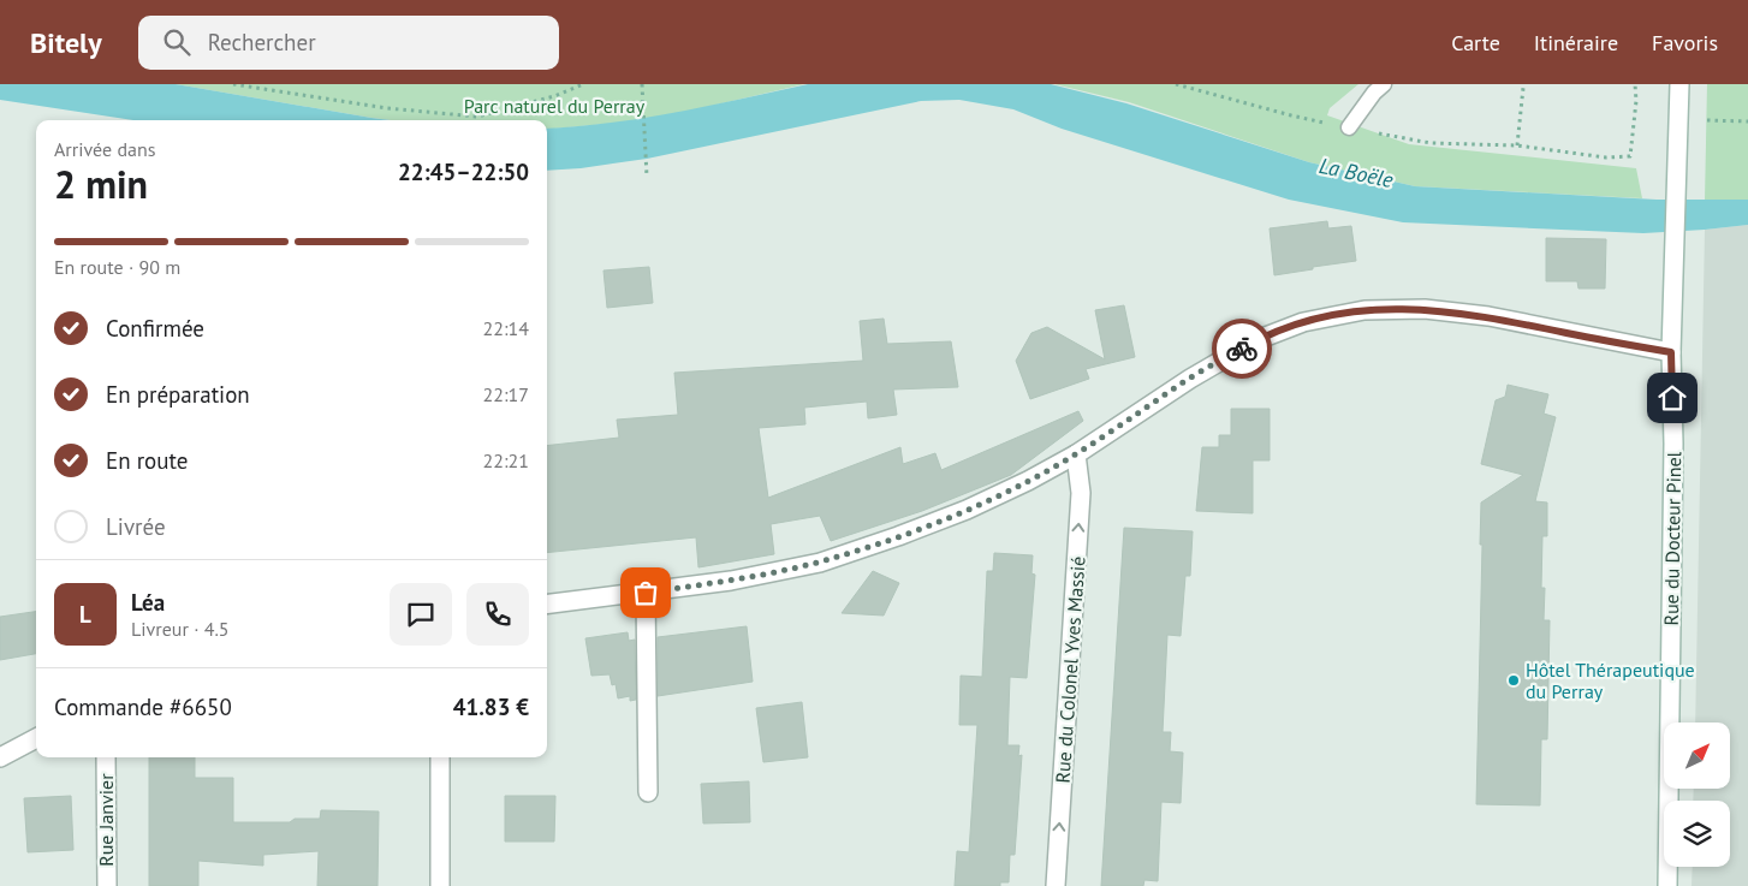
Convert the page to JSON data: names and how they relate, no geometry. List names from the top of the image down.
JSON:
{
  "streets": {
    "street": ["Rue du Docteur Pinel", "Rue du Colonel Yves Massié", "Rue Janvier"]
  },
  "one_way": ["Rue du Colonel Yves Massié"],
  "water": ["La Boële"],
  "parks": ["Parc naturel du Perray"],
  "places": ["Hôtel Thérapeutique du Perray"],
  "north": "top right",
  "page": {
    "header": "Bitely",
    "search": "Rechercher",
    "nav": ["Carte", "Itinéraire", "Favoris"],
    "heading": ["2 min", "Arrivée dans", "22:45–22:50"],
    "panel": [
      "Léa",
      "Livreur · 4.5",
      "Commande #6650",
      "41.83 €"
    ],
    "bar": "En route · 90 m",
    "list": [
      ["Confirmée", "22:14"],
      ["En préparation", "22:17"],
      ["En route", "22:21"],
      "Livrée"
    ],
    "round": "L"
  }
}
